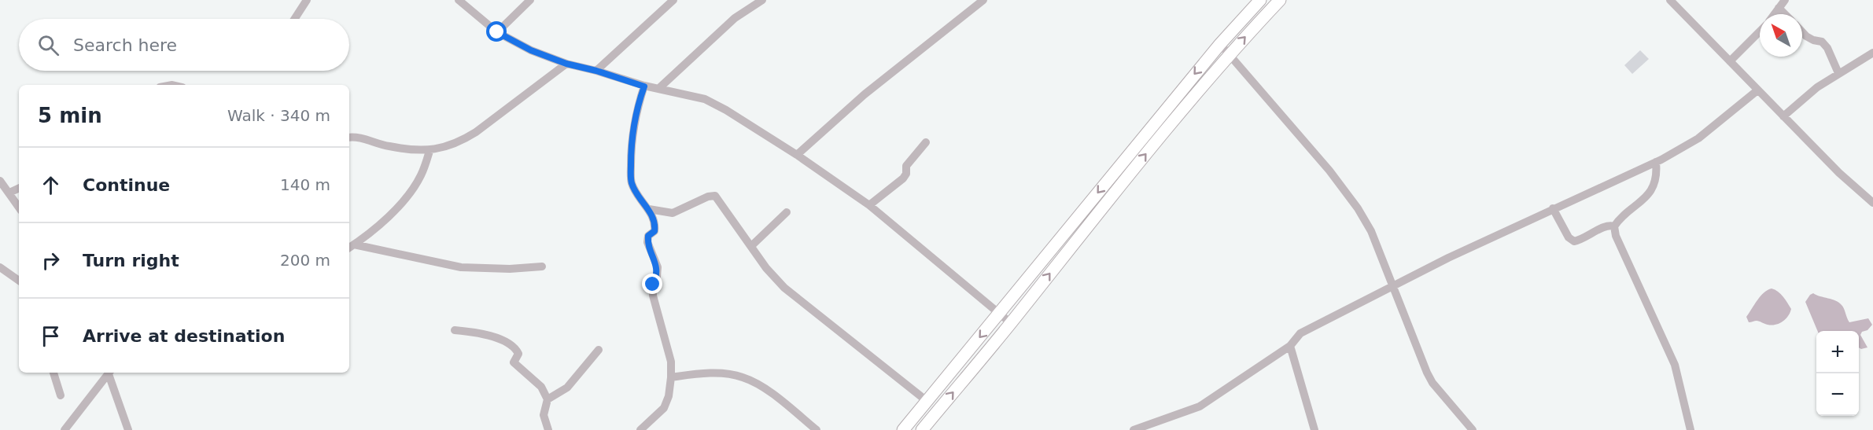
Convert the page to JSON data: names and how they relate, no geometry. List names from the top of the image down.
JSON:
{
  "north": "top left",
  "page": {
    "search": "Search here",
    "heading": ["5 min", "Walk · 340 m"],
    "list": [
      ["Continue", "140 m"],
      ["Turn right", "200 m"],
      "Arrive at destination"
    ],
    "map_buttons": ["+", "−"]
  }
}
